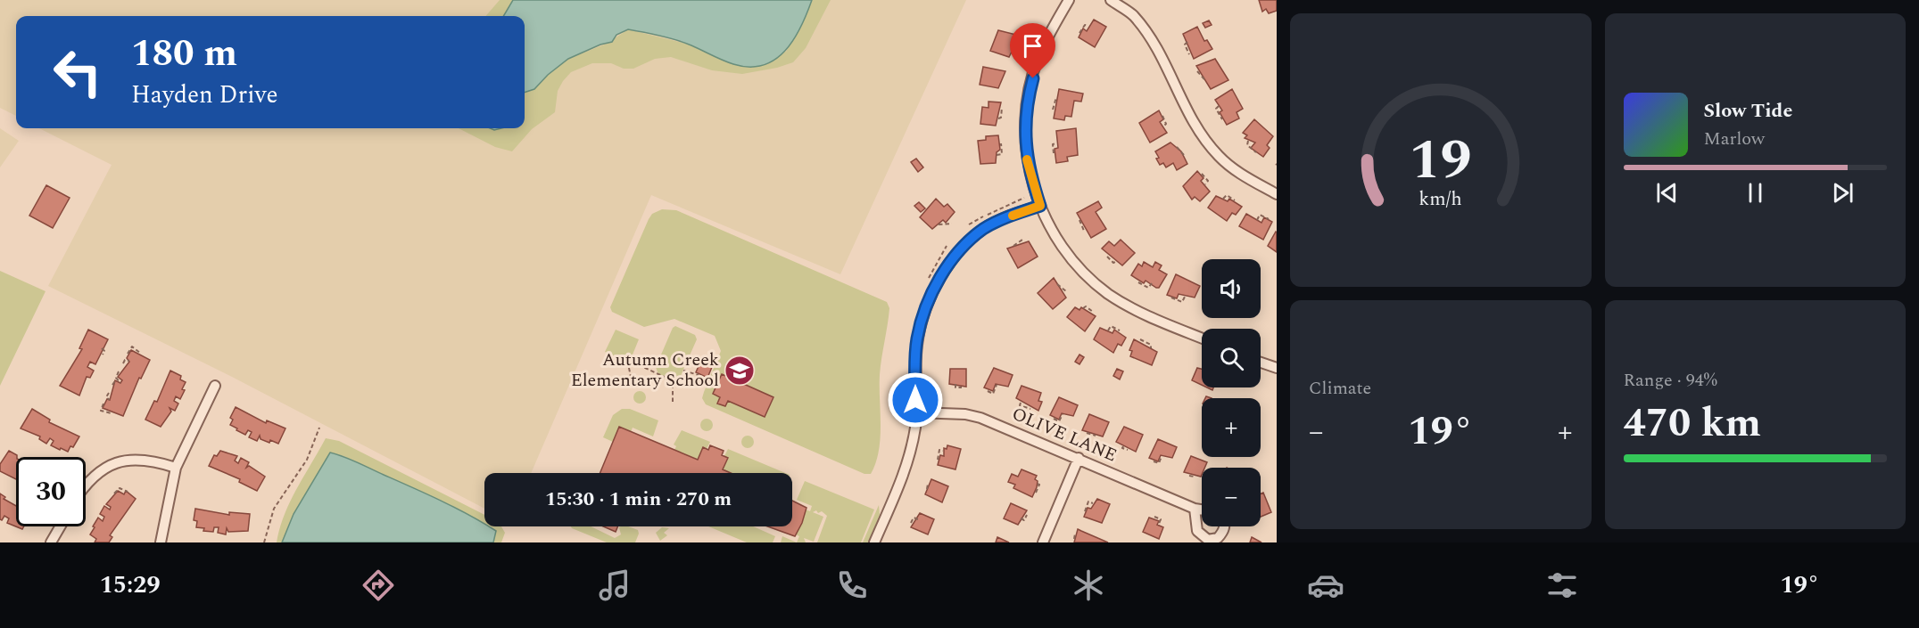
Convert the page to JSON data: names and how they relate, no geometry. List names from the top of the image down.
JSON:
{
  "streets": {
    "street": ["OLIVE LANE"]
  },
  "places": {
    "school or university": ["Autumn Creek Elementary School"]
  },
  "page": {
    "turn": ["180 m", "Hayden Drive"],
    "song": ["Slow Tide", "Marlow"],
    "map_buttons": ["+", "−"],
    "tile": [
      "Climate",
      ["Range · 94%", "470 km"]
    ],
    "heat": ["−", "19°", "+"],
    "limit": "30",
    "trip": "15:30 · 1 min · 270 m",
    "tabs": ["15:29", "19°"],
    "gauge": ["19", "km/h"]
  }
}
